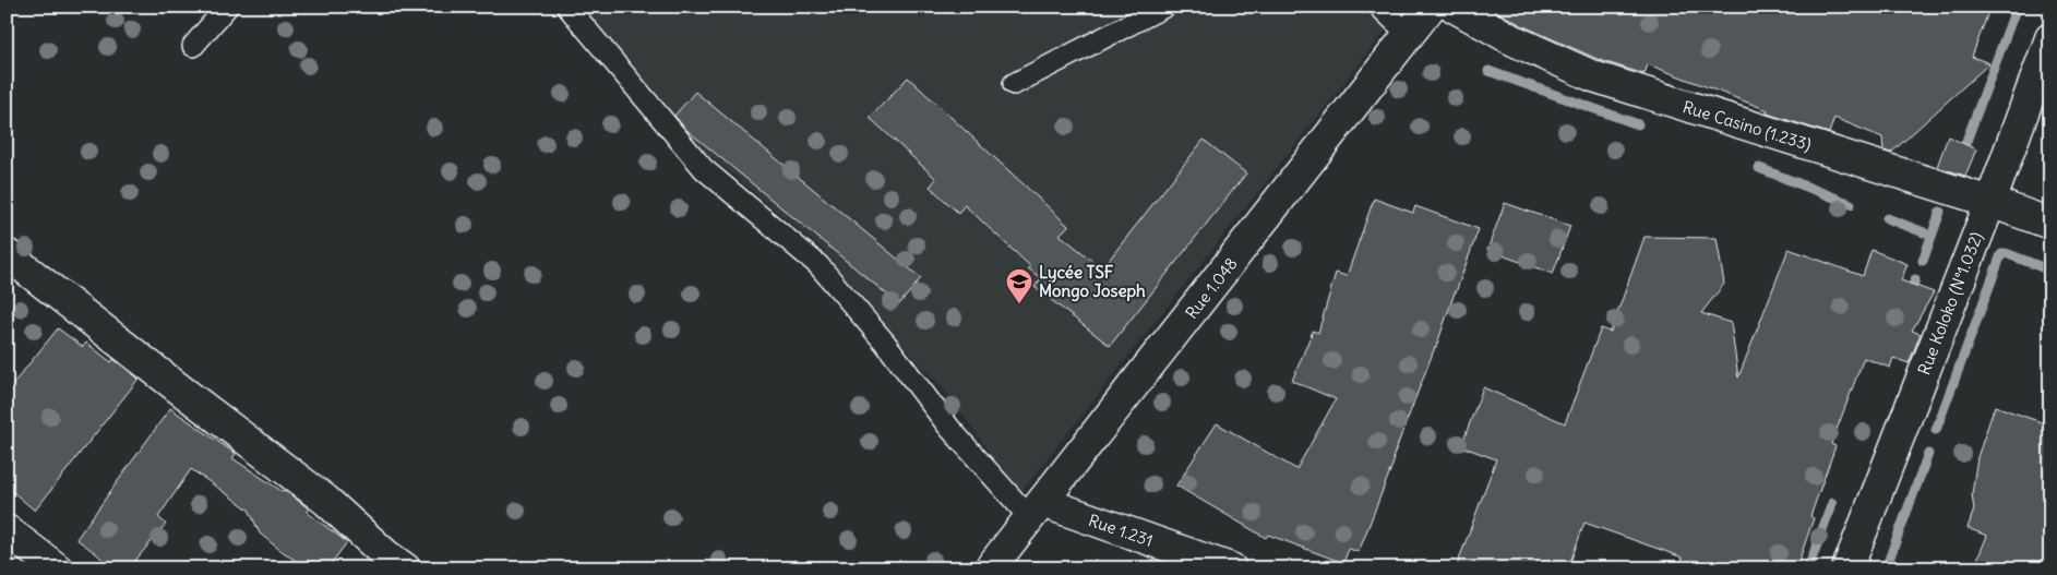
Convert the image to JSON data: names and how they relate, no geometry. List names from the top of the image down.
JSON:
{
  "streets": {
    "street": [
      "Rue Casino (1.233)",
      "Rue 1.048",
      "Rue Koloko (N°1.032)",
      "Rue 1.231"
    ]
  },
  "crossings": [
    ["Rue Casino (1.233)", "Rue Koloko (N°1.032)"],
    ["Rue 1.048", "Rue 1.231"]
  ],
  "places": {
    "school or university": ["Lycée TSF Mongo Joseph"]
  }
}
